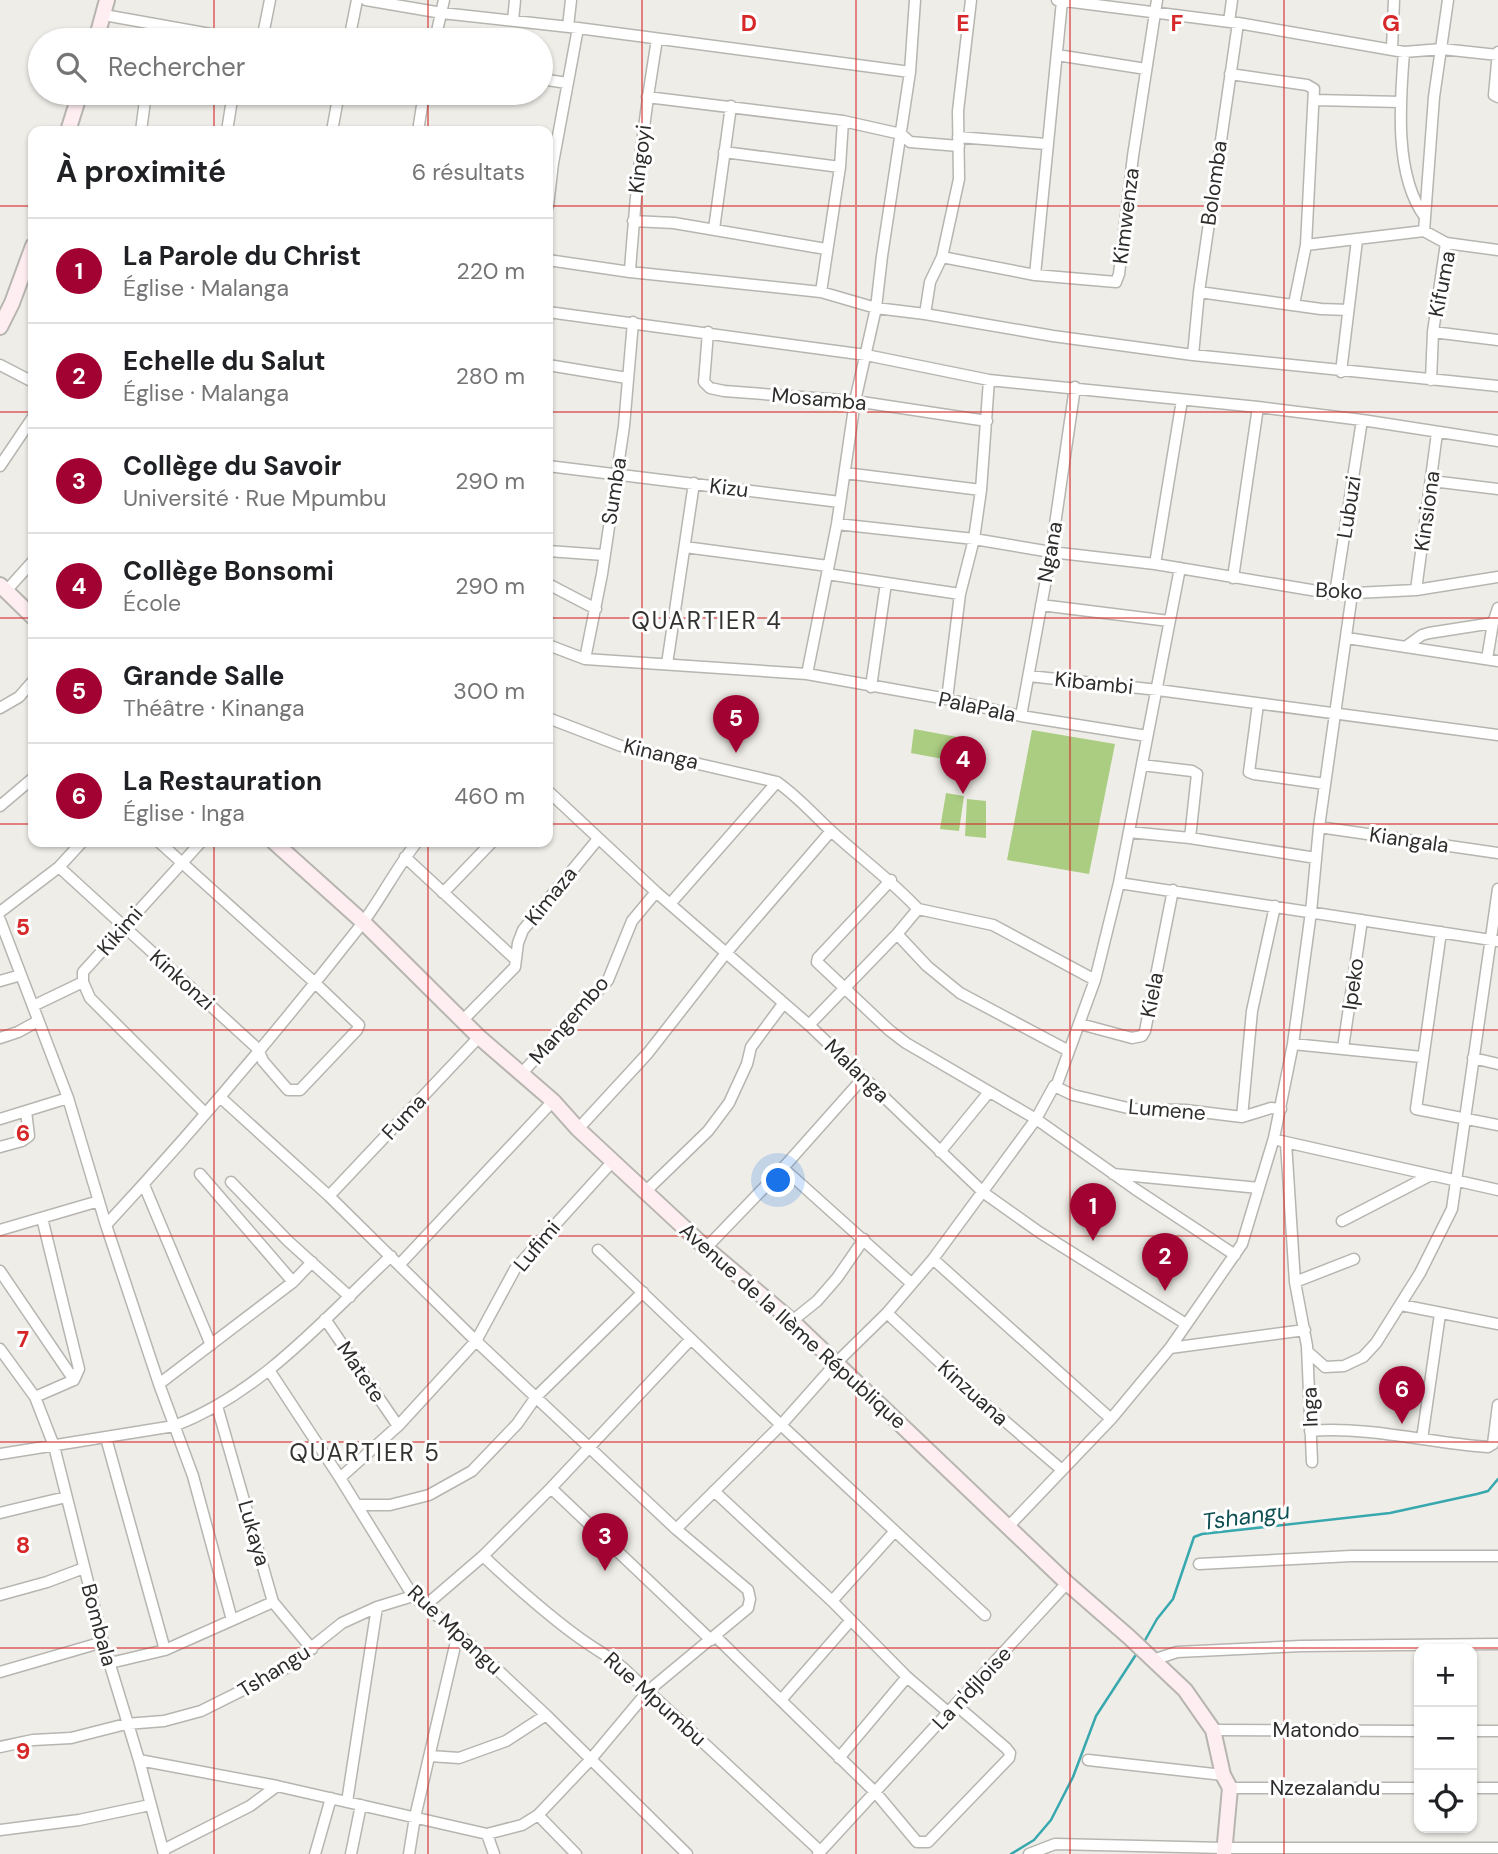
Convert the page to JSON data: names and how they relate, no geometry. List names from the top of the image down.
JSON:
{
  "streets": {
    "street": [
      "Kingoyi",
      "Bolomba",
      "Kimwenza",
      "Kifuma",
      "Mosamba",
      "Kizu",
      "Sumba",
      "Lubuzi",
      "Kinsiona",
      "Ngana",
      "Boko",
      "Kibambi",
      "PalaPala",
      "Kinanga",
      "Kiangala",
      "Kimaza",
      "Kikimi",
      "Kinkonzi",
      "Ipeko",
      "Kiela",
      "Mangembo",
      "Malanga",
      "Lumene",
      "Fuma",
      "Lufimi",
      "Avenue de la IIème République",
      "Matete",
      "Kinzuana",
      "Inga",
      "Lukaya",
      "Bombala",
      "Rue Mpangu",
      "Tshangu",
      "La n'djloise",
      "Rue Mpumbu",
      "Matondo",
      "Nzezalandu"
    ]
  },
  "crossings": [
    ["Kizu", "Sumba"],
    ["Lubuzi", "Boko"],
    ["Kinsiona", "Boko"],
    ["Ngana", "Kibambi"],
    ["Ngana", "PalaPala"],
    ["Kimaza", "Malanga"],
    ["Kimaza", "Avenue de la IIème République"],
    ["Kikimi", "Kinkonzi"],
    ["Mangembo", "Malanga"],
    ["Mangembo", "Avenue de la IIème République"],
    ["Fuma", "Avenue de la IIème République"],
    ["Lufimi", "Avenue de la IIème République"],
    ["Lufimi", "Matete"],
    ["Lufimi", "Rue Mpangu"],
    ["Avenue de la IIème République", "La n'djloise"],
    ["Avenue de la IIème République", "Matondo"],
    ["Avenue de la IIème République", "Nzezalandu"],
    ["Lukaya", "Tshangu"],
    ["Bombala", "Tshangu"],
    ["Rue Mpangu", "Tshangu"],
    ["La n'djloise", "Rue Mpumbu"]
  ],
  "districts": ["QUARTIER 4", "QUARTIER 5"],
  "water": ["Tshangu"],
  "page": {
    "search": "Rechercher",
    "heading": ["À proximité", "6 résultats"],
    "list": [
      {
        "mark": "1",
        "name": "La Parole du Christ",
        "note": "Église · Malanga",
        "value": "220 m"
      },
      {
        "mark": "2",
        "name": "Echelle du Salut",
        "note": "Église · Malanga",
        "value": "280 m"
      },
      {
        "mark": "3",
        "name": "Collège du Savoir",
        "note": "Université · Rue Mpumbu",
        "value": "290 m"
      },
      {
        "mark": "4",
        "name": "Collège Bonsomi",
        "note": "École",
        "value": "290 m"
      },
      {
        "mark": "5",
        "name": "Grande Salle",
        "note": "Théâtre · Kinanga",
        "value": "300 m"
      },
      {
        "mark": "6",
        "name": "La Restauration",
        "note": "Église · Inga",
        "value": "460 m"
      }
    ],
    "pins": [
      "5",
      "4",
      "1",
      "2",
      "6",
      "3"
    ],
    "map_buttons": ["+", "−"]
  },
  "grid": {
    "columns": [
      "D",
      "E",
      "F",
      "G"
    ],
    "rows": [
      "5",
      "6",
      "7",
      "8",
      "9"
    ]
  }
}
